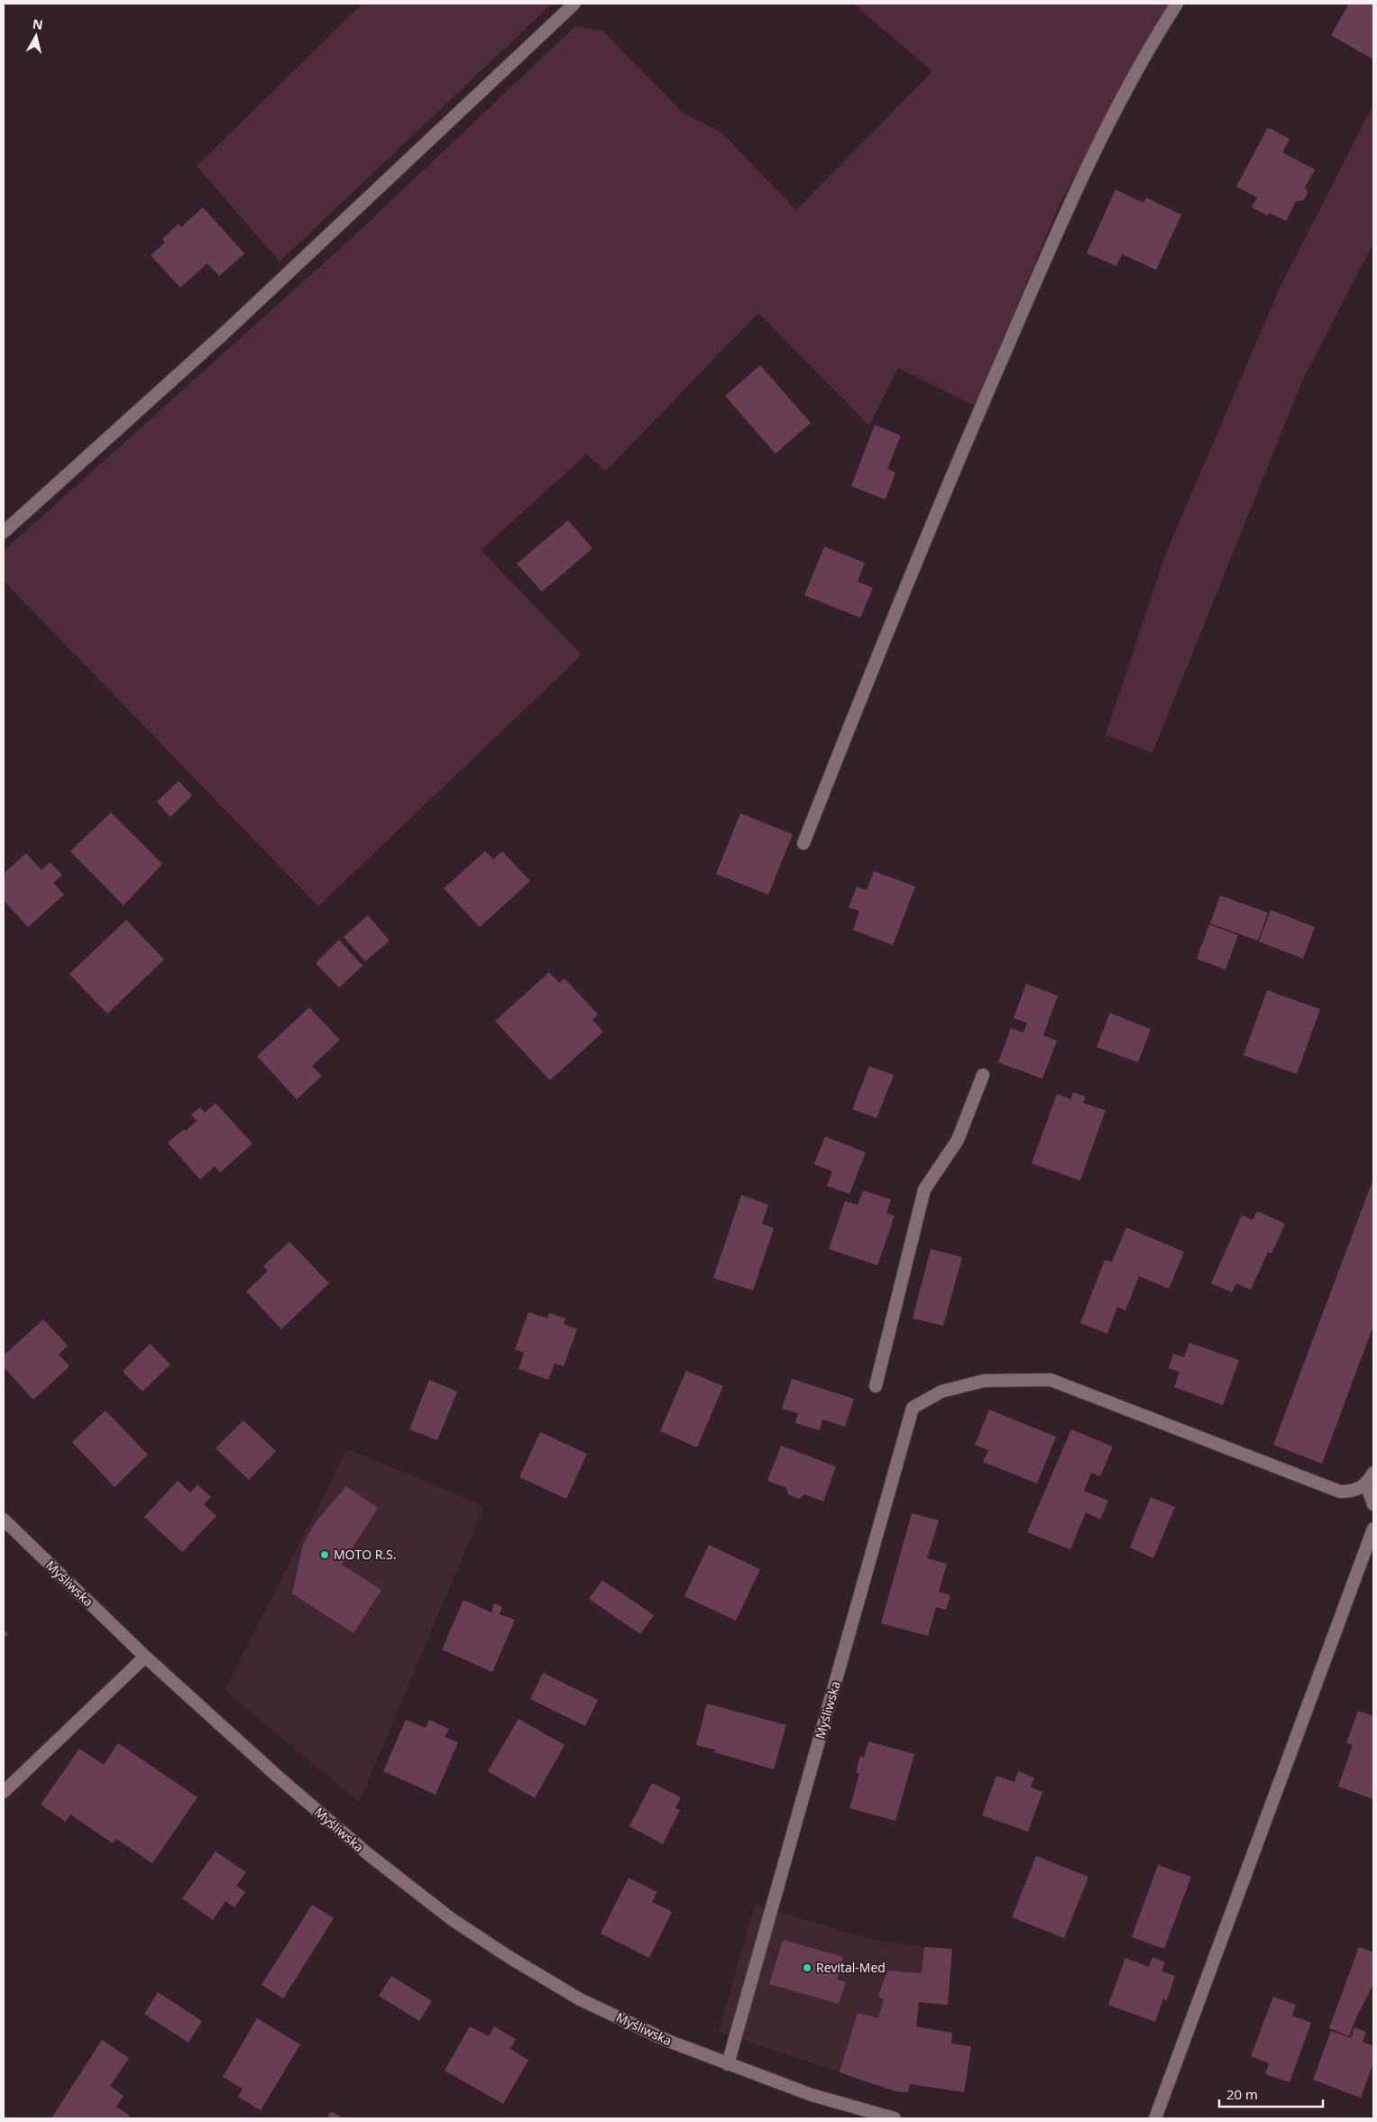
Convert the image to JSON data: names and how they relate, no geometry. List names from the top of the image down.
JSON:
{
  "streets": {
    "street": ["Myśliwska"]
  },
  "places": ["MOTO R.S.", "Revital-Med"],
  "scale_bar": "20 m",
  "north": "top"
}
